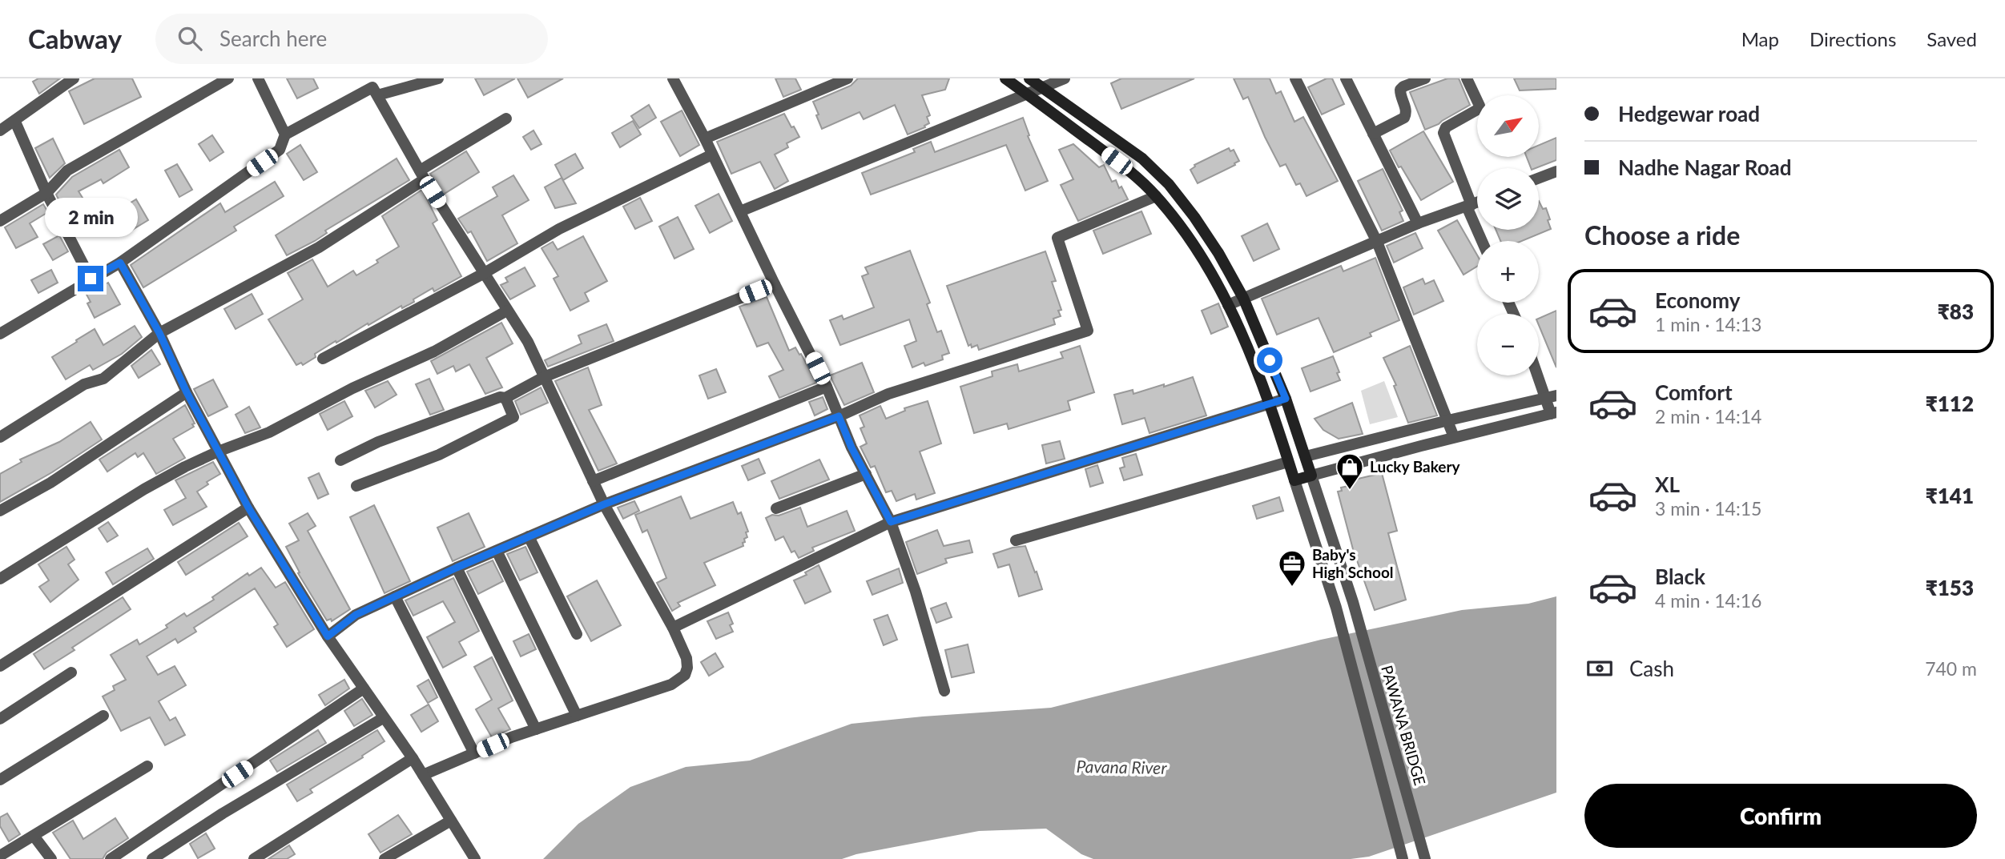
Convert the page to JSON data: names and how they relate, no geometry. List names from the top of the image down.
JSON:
{
  "streets": {
    "street": ["PAWANA BRIDGE"]
  },
  "water": ["Pavana River"],
  "places": {
    "shop": ["Lucky Bakery"],
    "office": ["Baby's High School"]
  },
  "north": "top right",
  "page": {
    "header": "Cabway",
    "search": "Search here",
    "nav": ["Map", "Directions", "Saved"],
    "banner": ["Hedgewar road", "Nadhe Nagar Road"],
    "map_buttons": ["+", "−"],
    "bubble": "2 min",
    "heading": "Choose a ride",
    "list": [
      {
        "name": "Economy",
        "note": "1 min · 14:13",
        "value": "₹83"
      },
      {
        "name": "Comfort",
        "note": "2 min · 14:14",
        "value": "₹112"
      },
      {
        "name": "XL",
        "note": "3 min · 14:15",
        "value": "₹141"
      },
      {
        "name": "Black",
        "note": "4 min · 14:16",
        "value": "₹153"
      }
    ],
    "pay": ["Cash", "740 m"],
    "buttons": "Confirm"
  }
}
